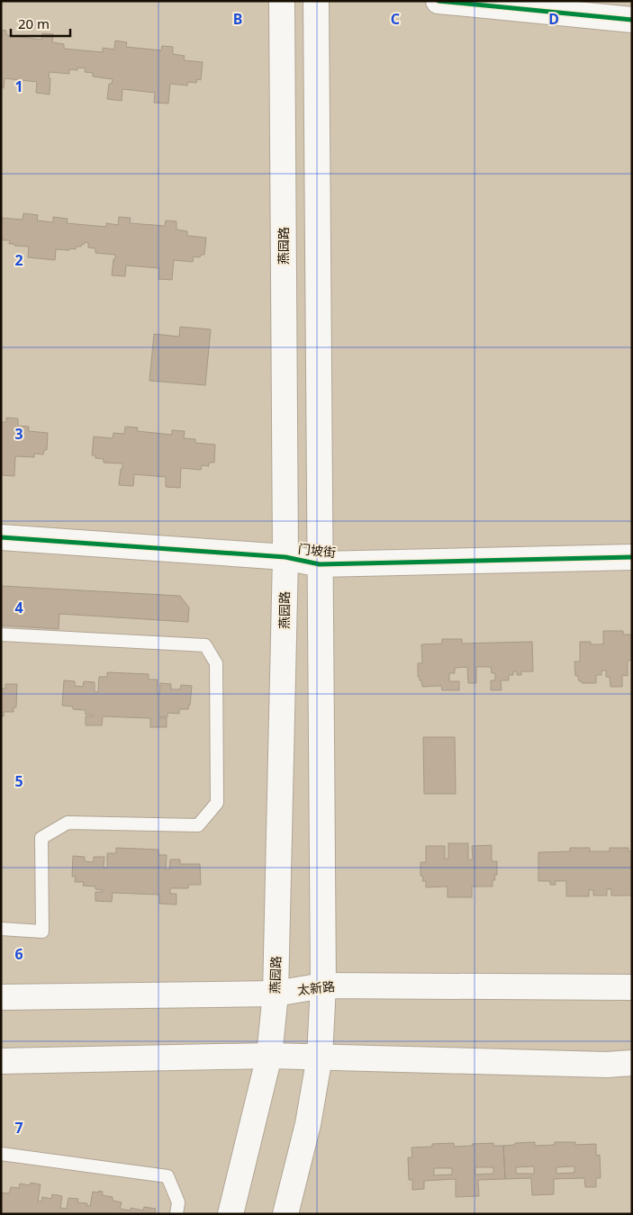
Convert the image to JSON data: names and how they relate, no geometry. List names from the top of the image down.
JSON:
{
  "streets": {
    "main road": ["燕园路", "门坡街", "太新路"]
  },
  "crossings": [
    ["燕园路", "门坡街"],
    ["燕园路", "太新路"]
  ],
  "scale_bar": "20 m",
  "grid": {
    "columns": ["B", "C", "D"],
    "rows": [
      "1",
      "2",
      "3",
      "4",
      "5",
      "6",
      "7"
    ]
  }
}
